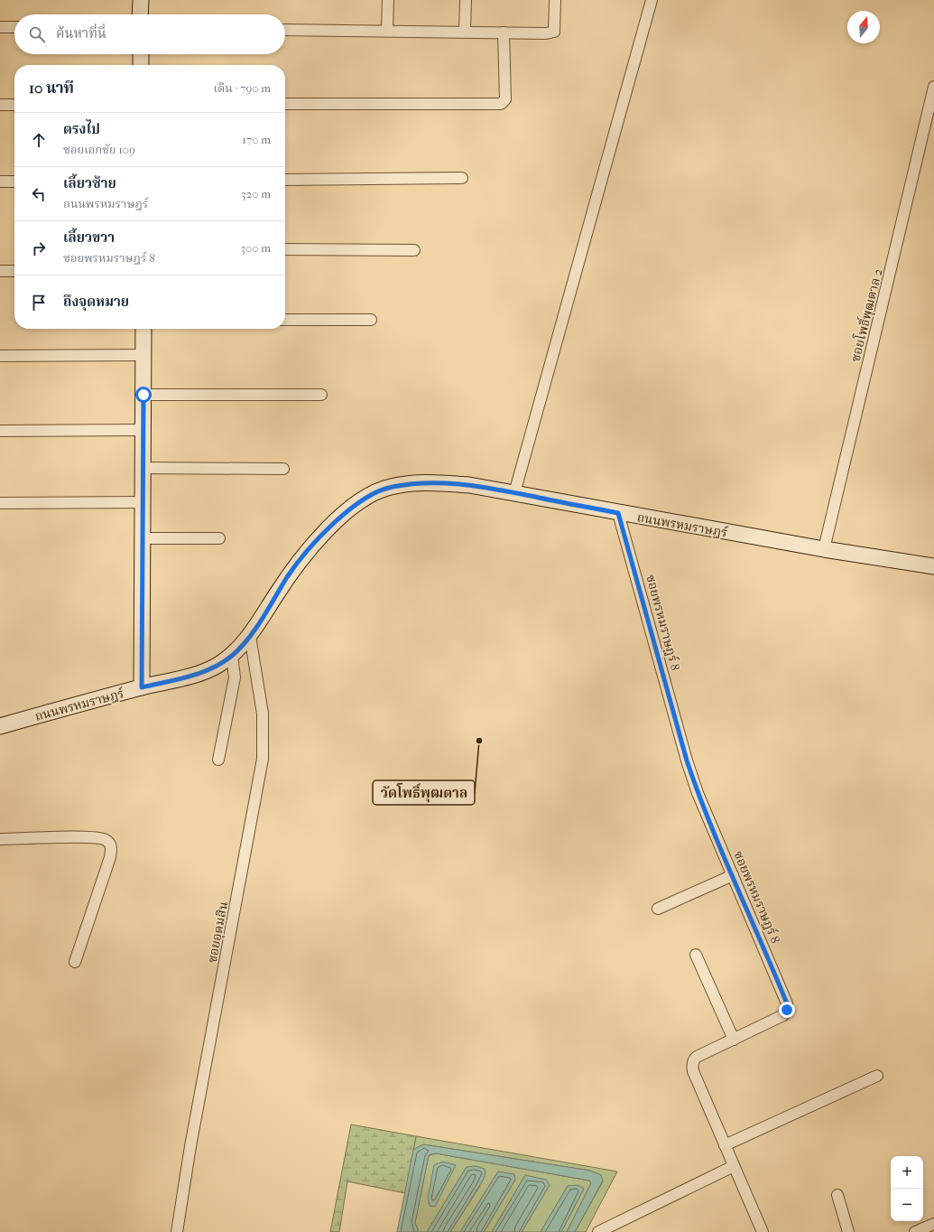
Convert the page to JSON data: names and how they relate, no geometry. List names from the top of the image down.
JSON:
{
  "streets": {
    "street": [
      "ซอยโพธิ์พุฒตาล 2",
      "ถนนพรหมราษฎร์",
      "ซอยพรหมราษฎร์ 8",
      "ซอยอุดมสิน"
    ]
  },
  "crossings": [
    ["ซอยโพธิ์พุฒตาล 2", "ถนนพรหมราษฎร์"],
    ["ถนนพรหมราษฎร์", "ซอยพรหมราษฎร์ 8"],
    ["ถนนพรหมราษฎร์", "ซอยอุดมสิน"]
  ],
  "places": ["วัดโพธิ์พุฒตาล"],
  "north": "top",
  "page": {
    "search": "ค้นหาที่นี่",
    "heading": ["10 นาที", "เดิน · 790 m"],
    "list": [
      ["ตรงไป", "ซอยเอกชัย 109", "170 m"],
      ["เลี้ยวซ้าย", "ถนนพรหมราษฎร์", "320 m"],
      ["เลี้ยวขวา", "ซอยพรหมราษฎร์ 8", "300 m"],
      "ถึงจุดหมาย"
    ],
    "map_buttons": ["+", "−"]
  }
}
